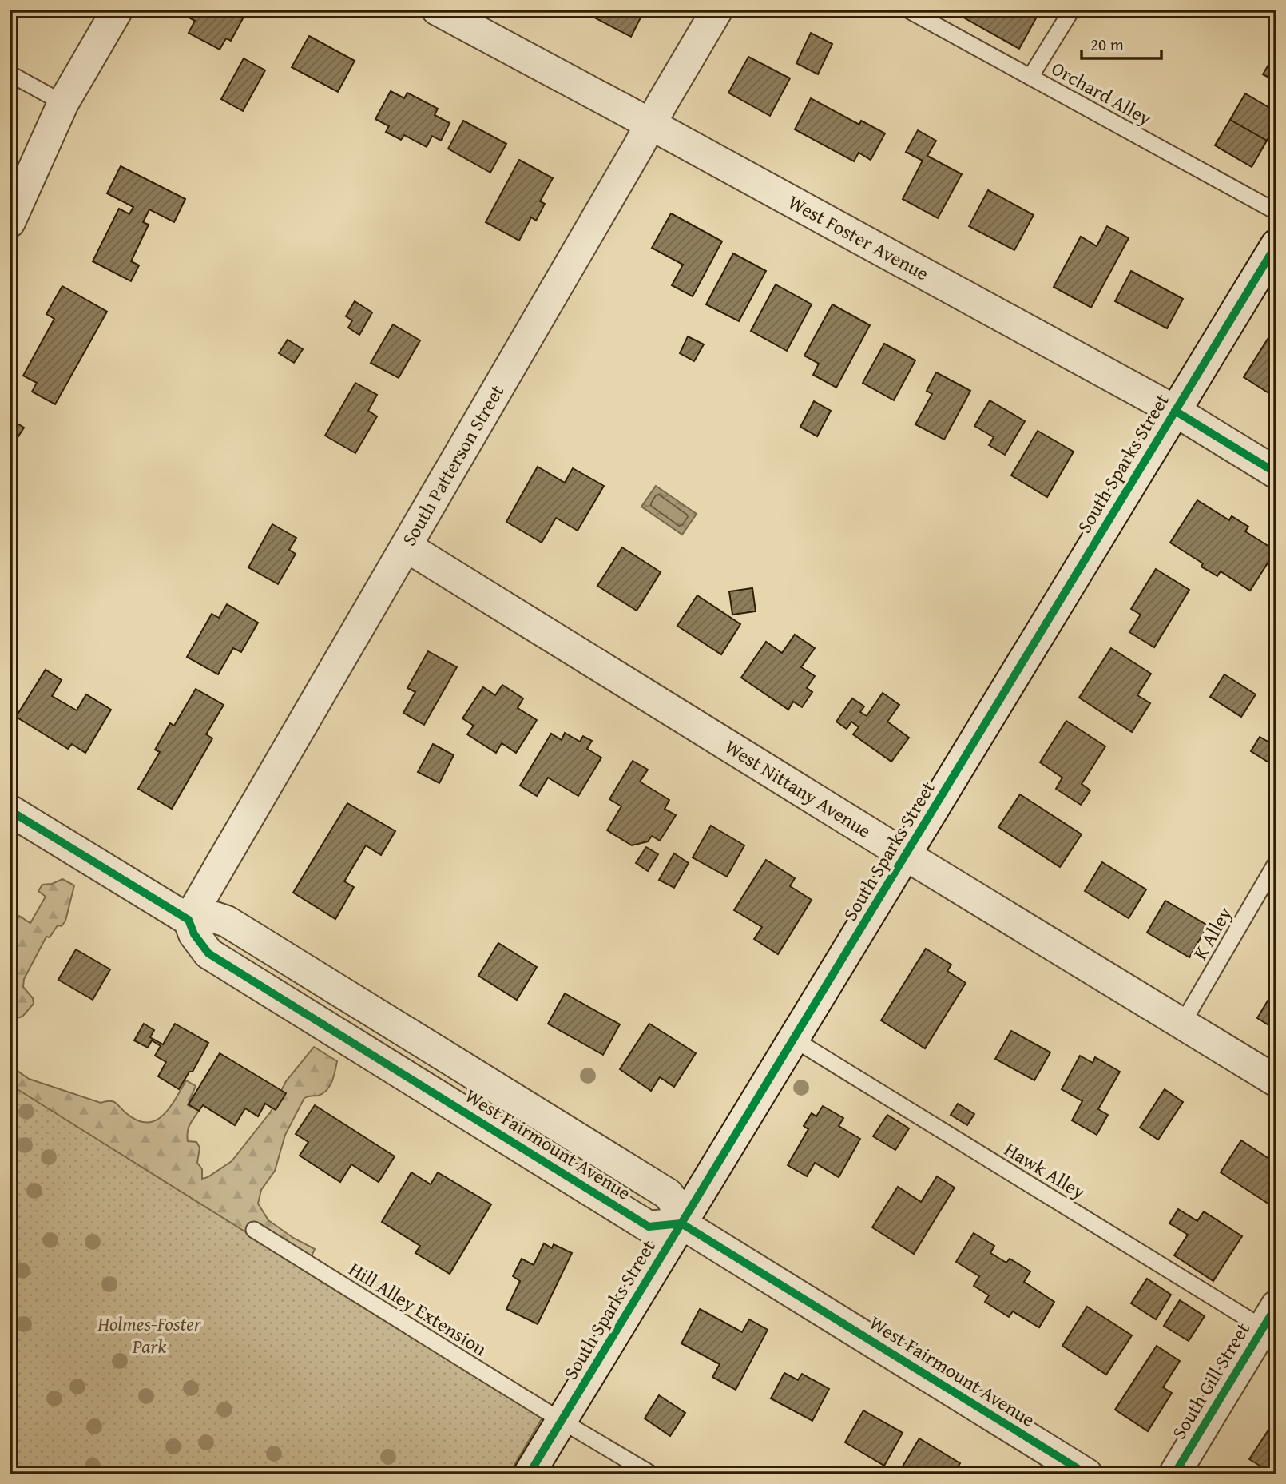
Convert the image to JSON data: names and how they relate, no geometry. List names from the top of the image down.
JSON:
{
  "streets": {
    "street": [
      "West Foster Avenue",
      "South Sparks Street",
      "South Patterson Street",
      "West Nittany Avenue",
      "West Fairmount Avenue",
      "South Gill Street"
    ],
    "lane": [
      "Orchard Alley",
      "K Alley",
      "Hawk Alley",
      "Hill Alley Extension"
    ]
  },
  "crossings": [
    ["West Foster Avenue", "South Sparks Street"],
    ["West Foster Avenue", "South Patterson Street"],
    ["South Sparks Street", "West Nittany Avenue"],
    ["South Sparks Street", "West Fairmount Avenue"],
    ["South Sparks Street", "Hawk Alley"],
    ["South Sparks Street", "Hill Alley Extension"],
    ["South Patterson Street", "West Nittany Avenue"],
    ["South Patterson Street", "West Fairmount Avenue"],
    ["West Nittany Avenue", "K Alley"],
    ["Hawk Alley", "South Gill Street"]
  ],
  "parks": ["Holmes-Foster Park"],
  "scale_bar": "20 m"
}
